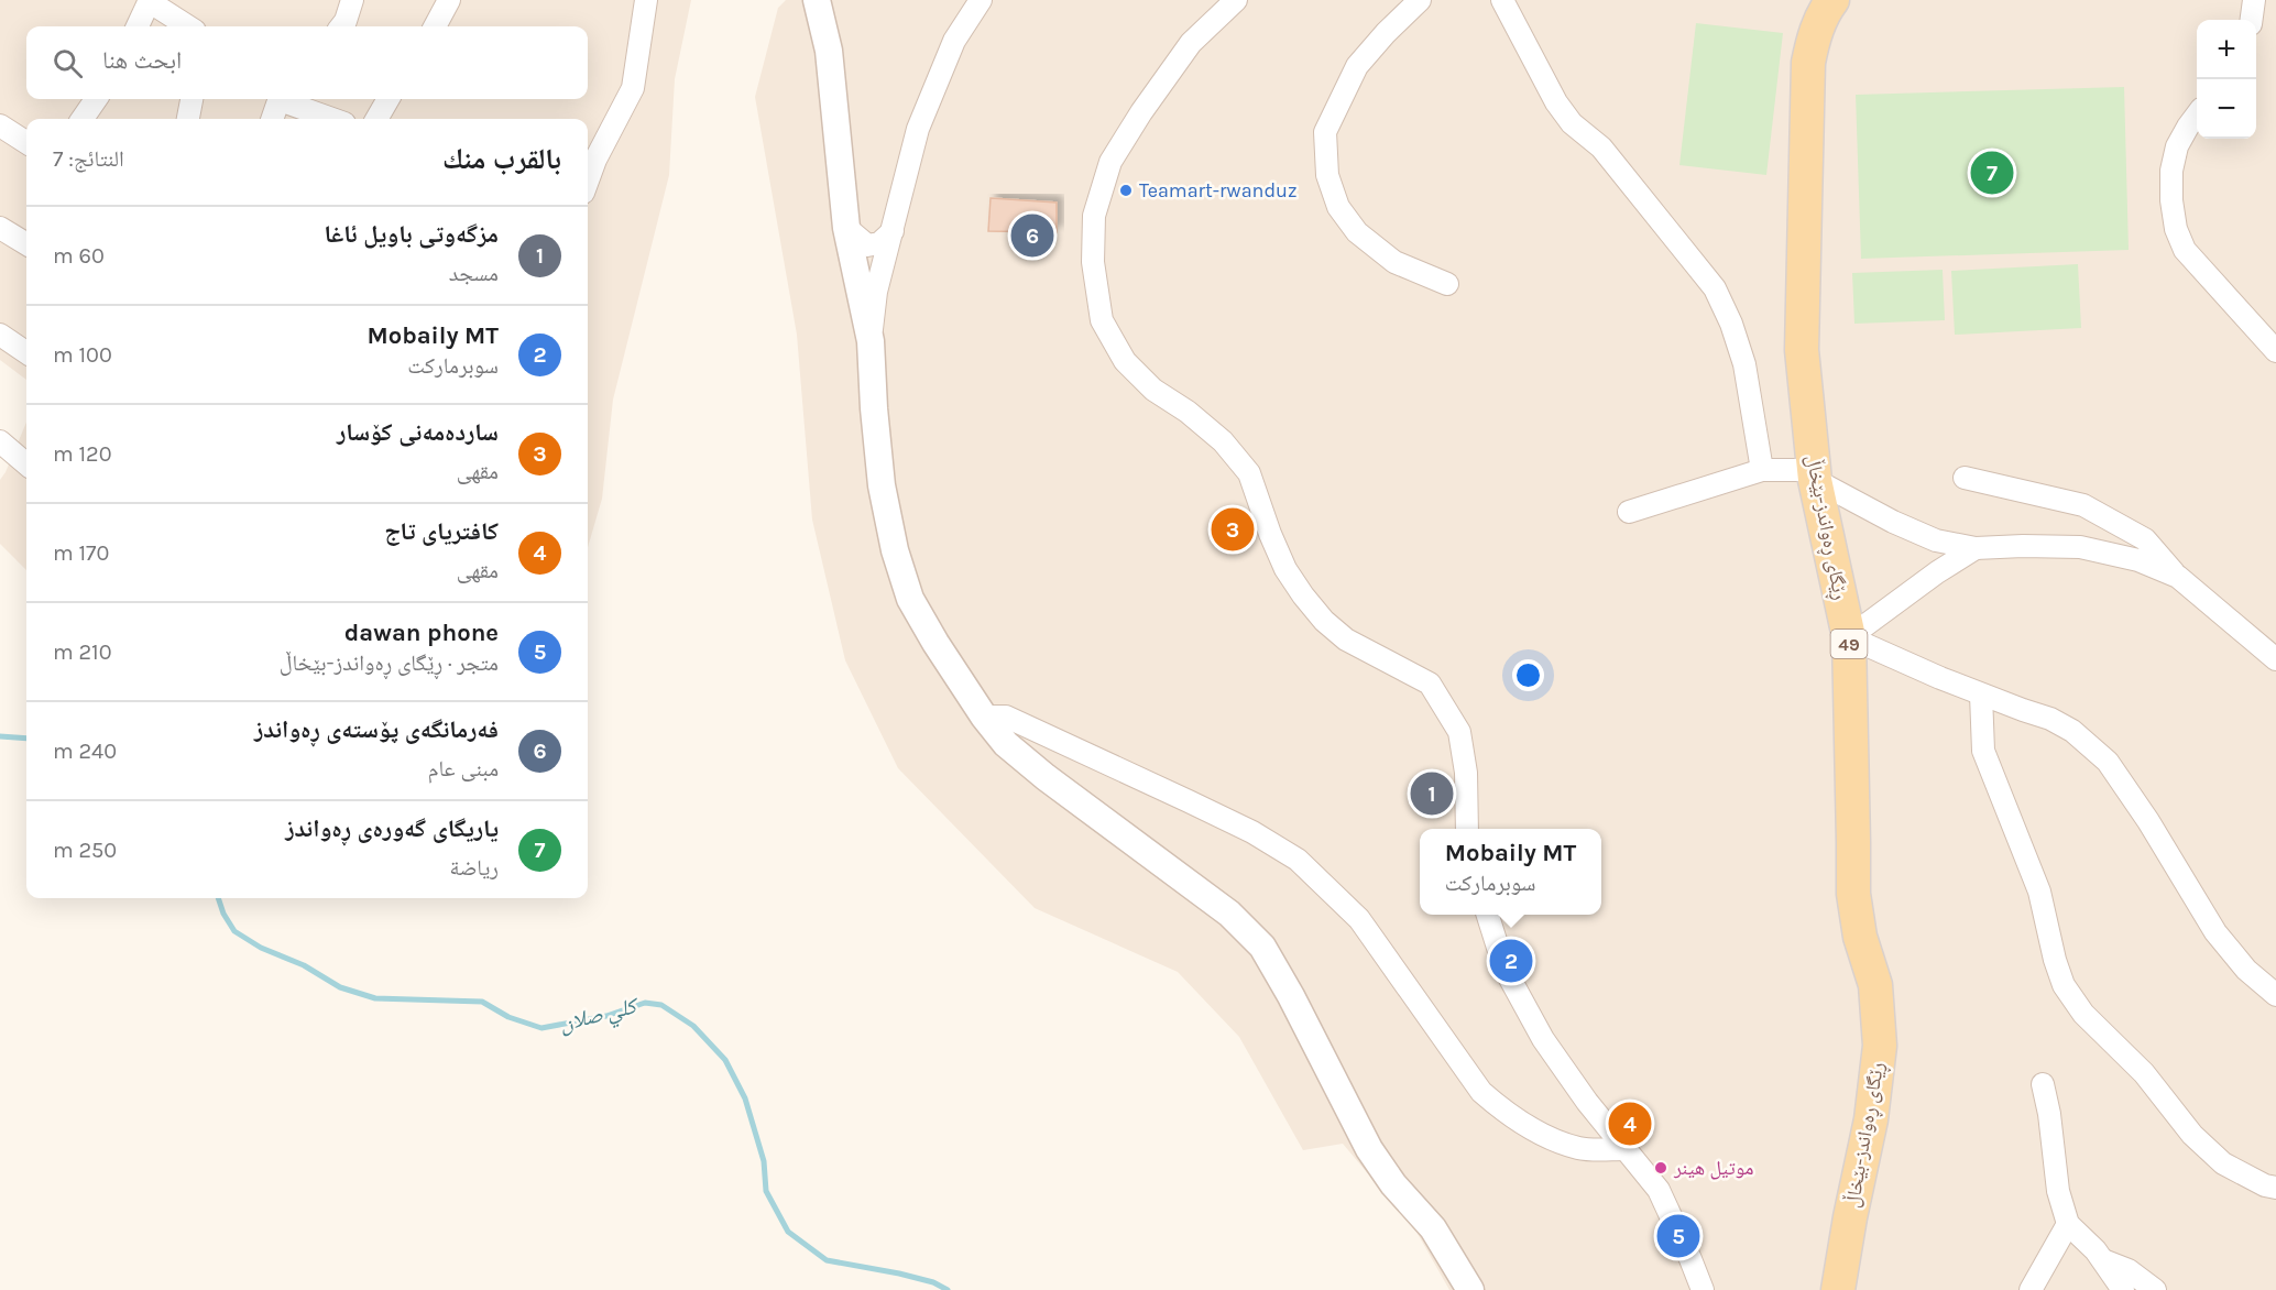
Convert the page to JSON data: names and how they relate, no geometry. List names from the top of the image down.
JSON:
{
  "streets": {
    "main road": ["ڕێگای ڕەواندز-بێخاڵ", "49"]
  },
  "water": ["كلي صلان"],
  "places": ["Teamart-rwanduz", "موتيل هينر"],
  "page": {
    "map_buttons": ["+", "−"],
    "search": "ابحث هنا",
    "heading": ["بالقرب منك", "النتائج: 7"],
    "pins": [
      "7",
      "6",
      "3",
      "1",
      "2",
      "4",
      "5"
    ],
    "list": [
      {
        "mark": "1",
        "name": "مزگەوتی باویل ئاغا",
        "note": "مسجد",
        "value": "60 m"
      },
      {
        "mark": "2",
        "name": "Mobaily MT",
        "note": "سوبرماركت",
        "value": "100 m"
      },
      {
        "mark": "3",
        "name": "ساردەمەنی کۆسار",
        "note": "مقهى",
        "value": "120 m"
      },
      {
        "mark": "4",
        "name": "کافتریای تاج",
        "note": "مقهى",
        "value": "170 m"
      },
      {
        "mark": "5",
        "name": "dawan phone",
        "note": "متجر · ڕێگای ڕەواندز-بێخاڵ",
        "value": "210 m"
      },
      {
        "mark": "6",
        "name": "فەرمانگەی پۆستەی ڕەواندز",
        "note": "مبنى عام",
        "value": "240 m"
      },
      {
        "mark": "7",
        "name": "یاریگای گەورەی ڕەواندز",
        "note": "رياضة",
        "value": "250 m"
      }
    ],
    "popup": ["Mobaily MT", "سوبرماركت"]
  }
}
